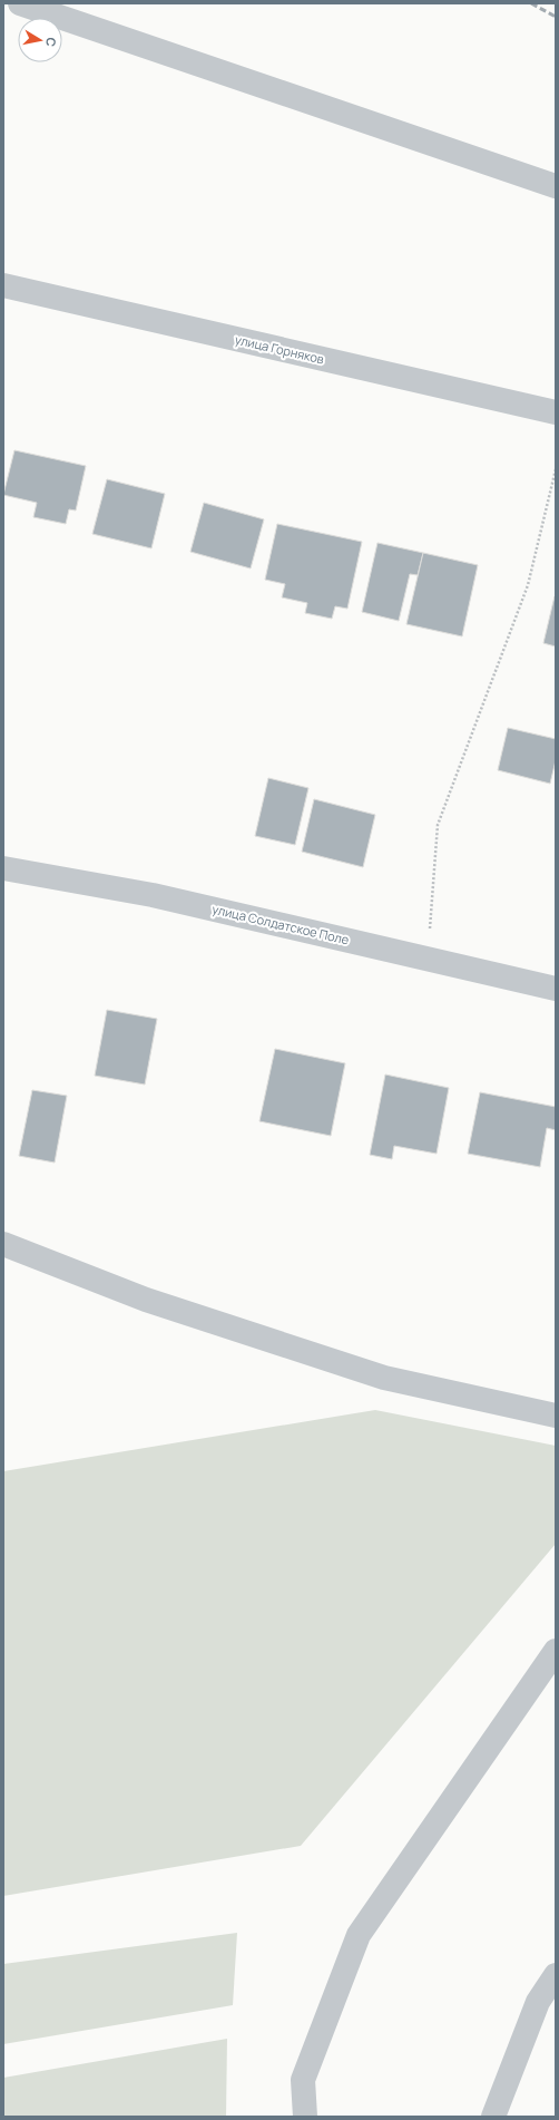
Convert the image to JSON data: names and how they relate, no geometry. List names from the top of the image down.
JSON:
{
  "streets": {
    "street": ["улица Горняков", "улица Солдатское Поле"]
  },
  "north": "right"
}
